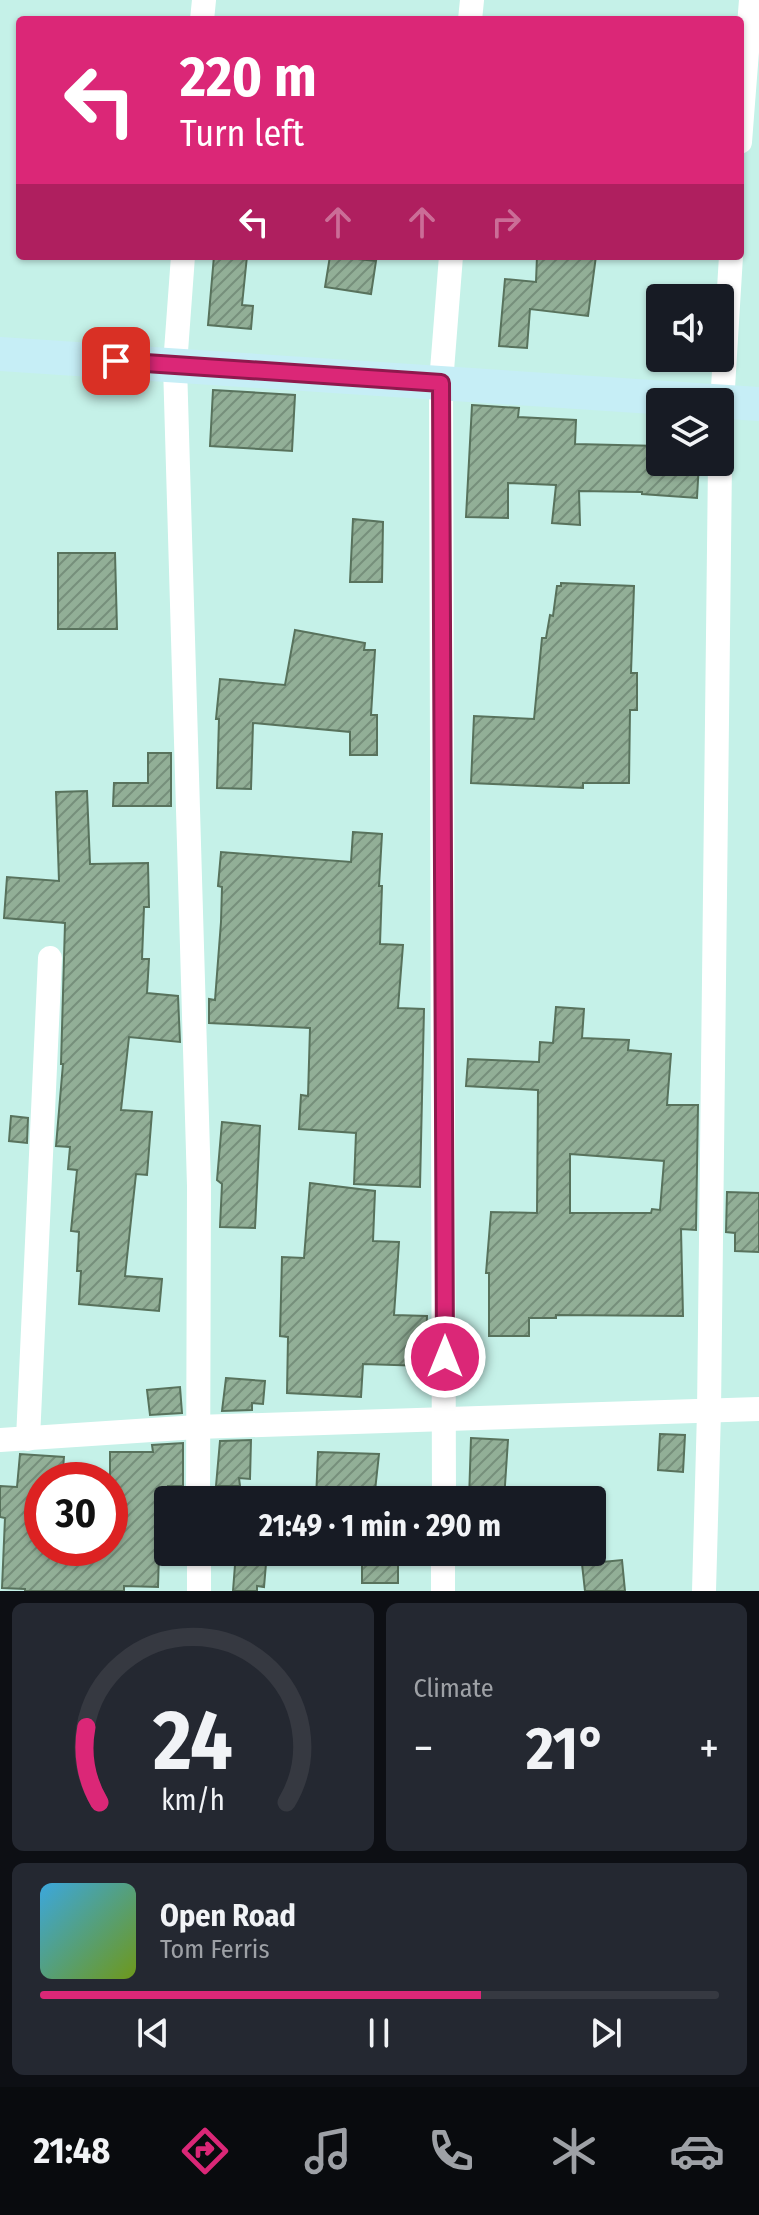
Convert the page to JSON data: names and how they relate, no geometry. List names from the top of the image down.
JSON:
{
  "page": {
    "turn": ["220 m", "Turn left"],
    "limit": "30",
    "trip": "21:49 · 1 min · 290 m",
    "tile": "Climate",
    "heat": ["−", "21°", "+"],
    "song": ["Open Road", "Tom Ferris"],
    "tabs": "21:48",
    "gauge": ["24", "km/h"]
  }
}
